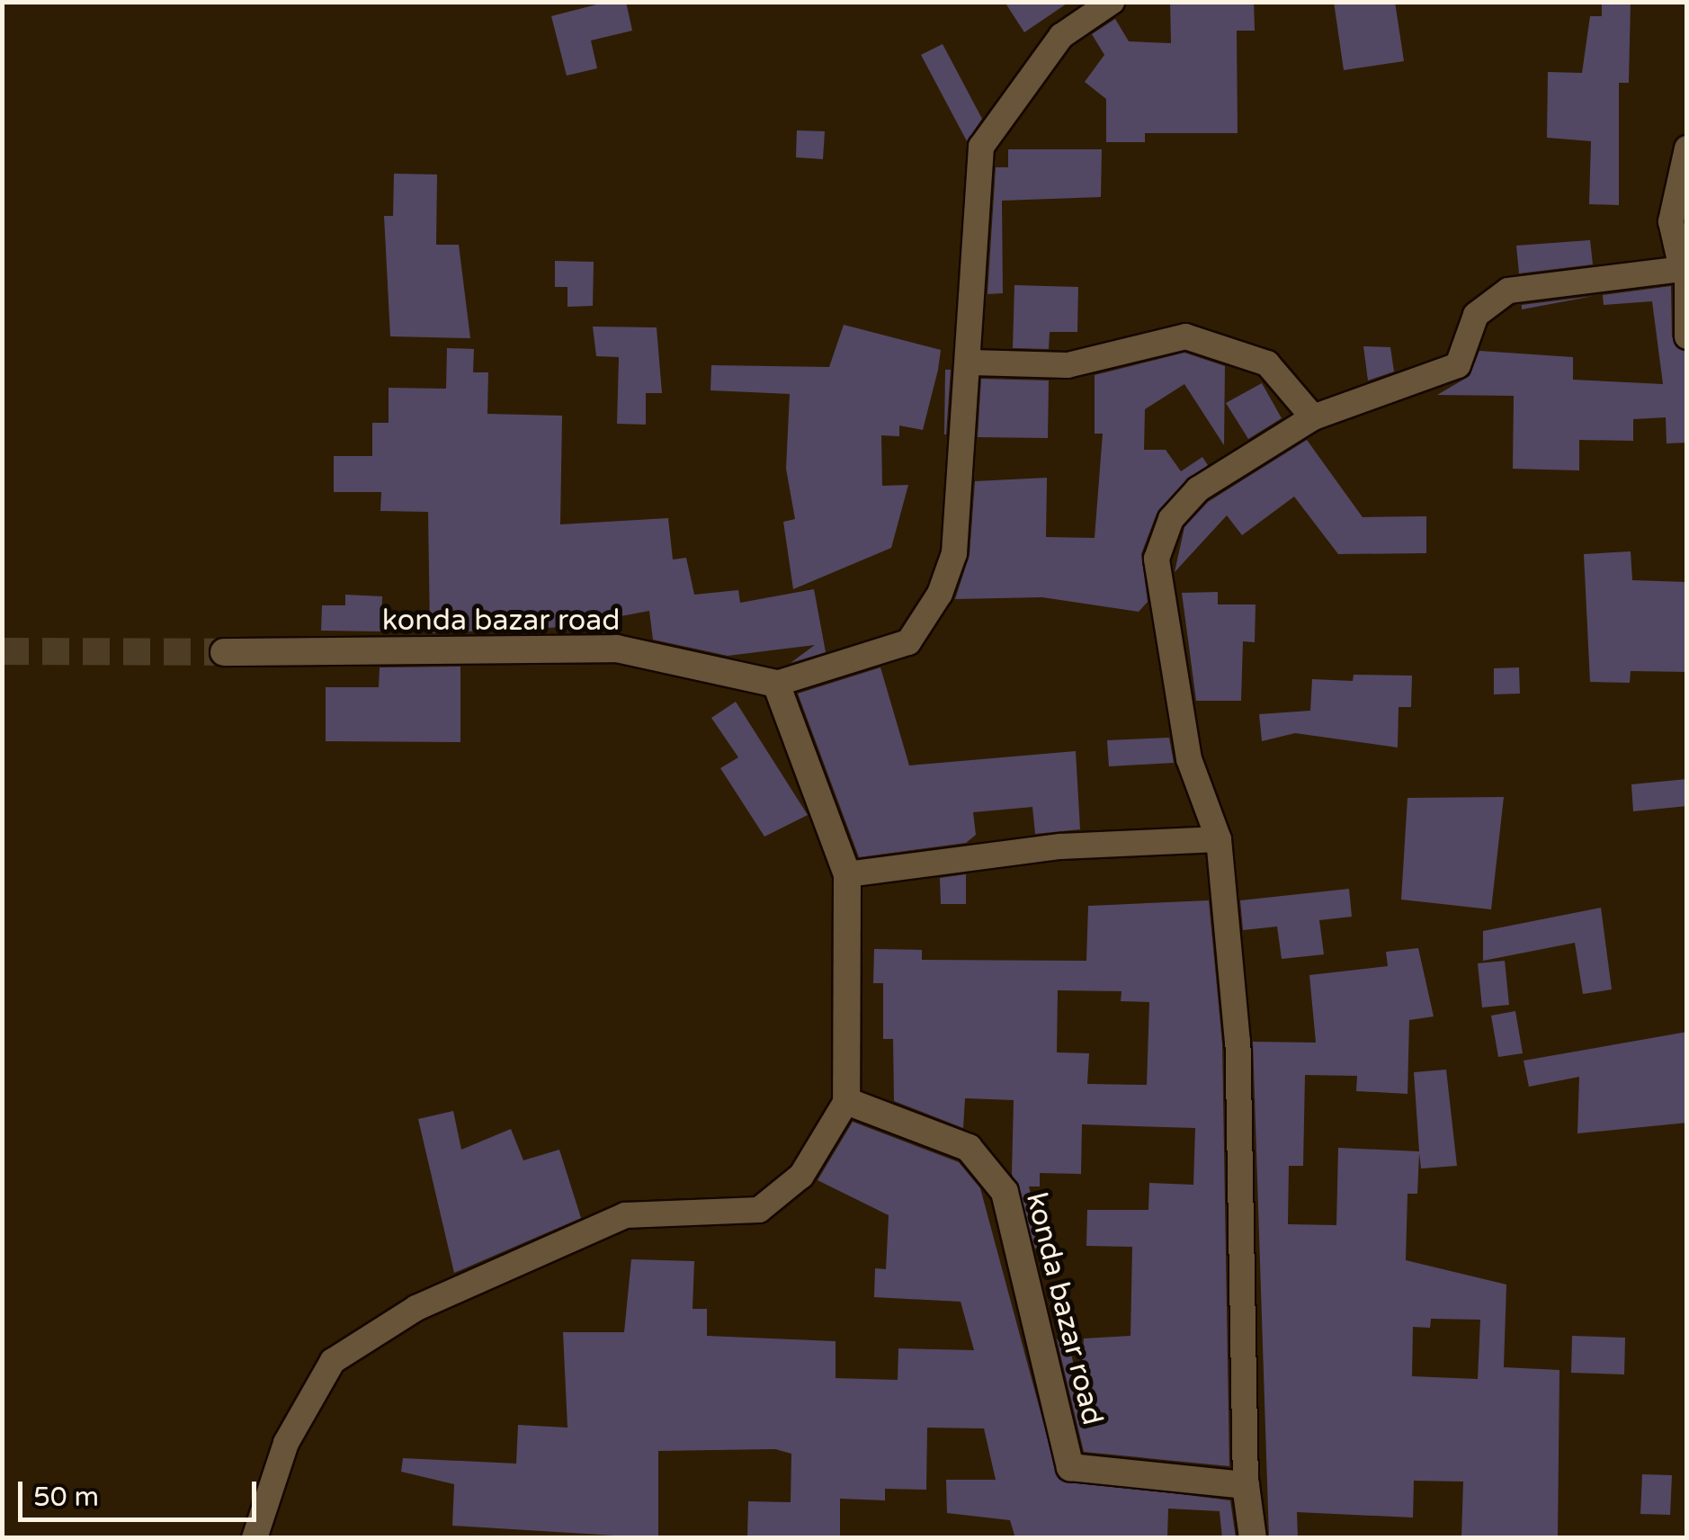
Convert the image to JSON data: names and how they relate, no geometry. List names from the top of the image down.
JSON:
{
  "streets": {
    "street": ["konda bazar road"]
  },
  "scale_bar": "50 m"
}
